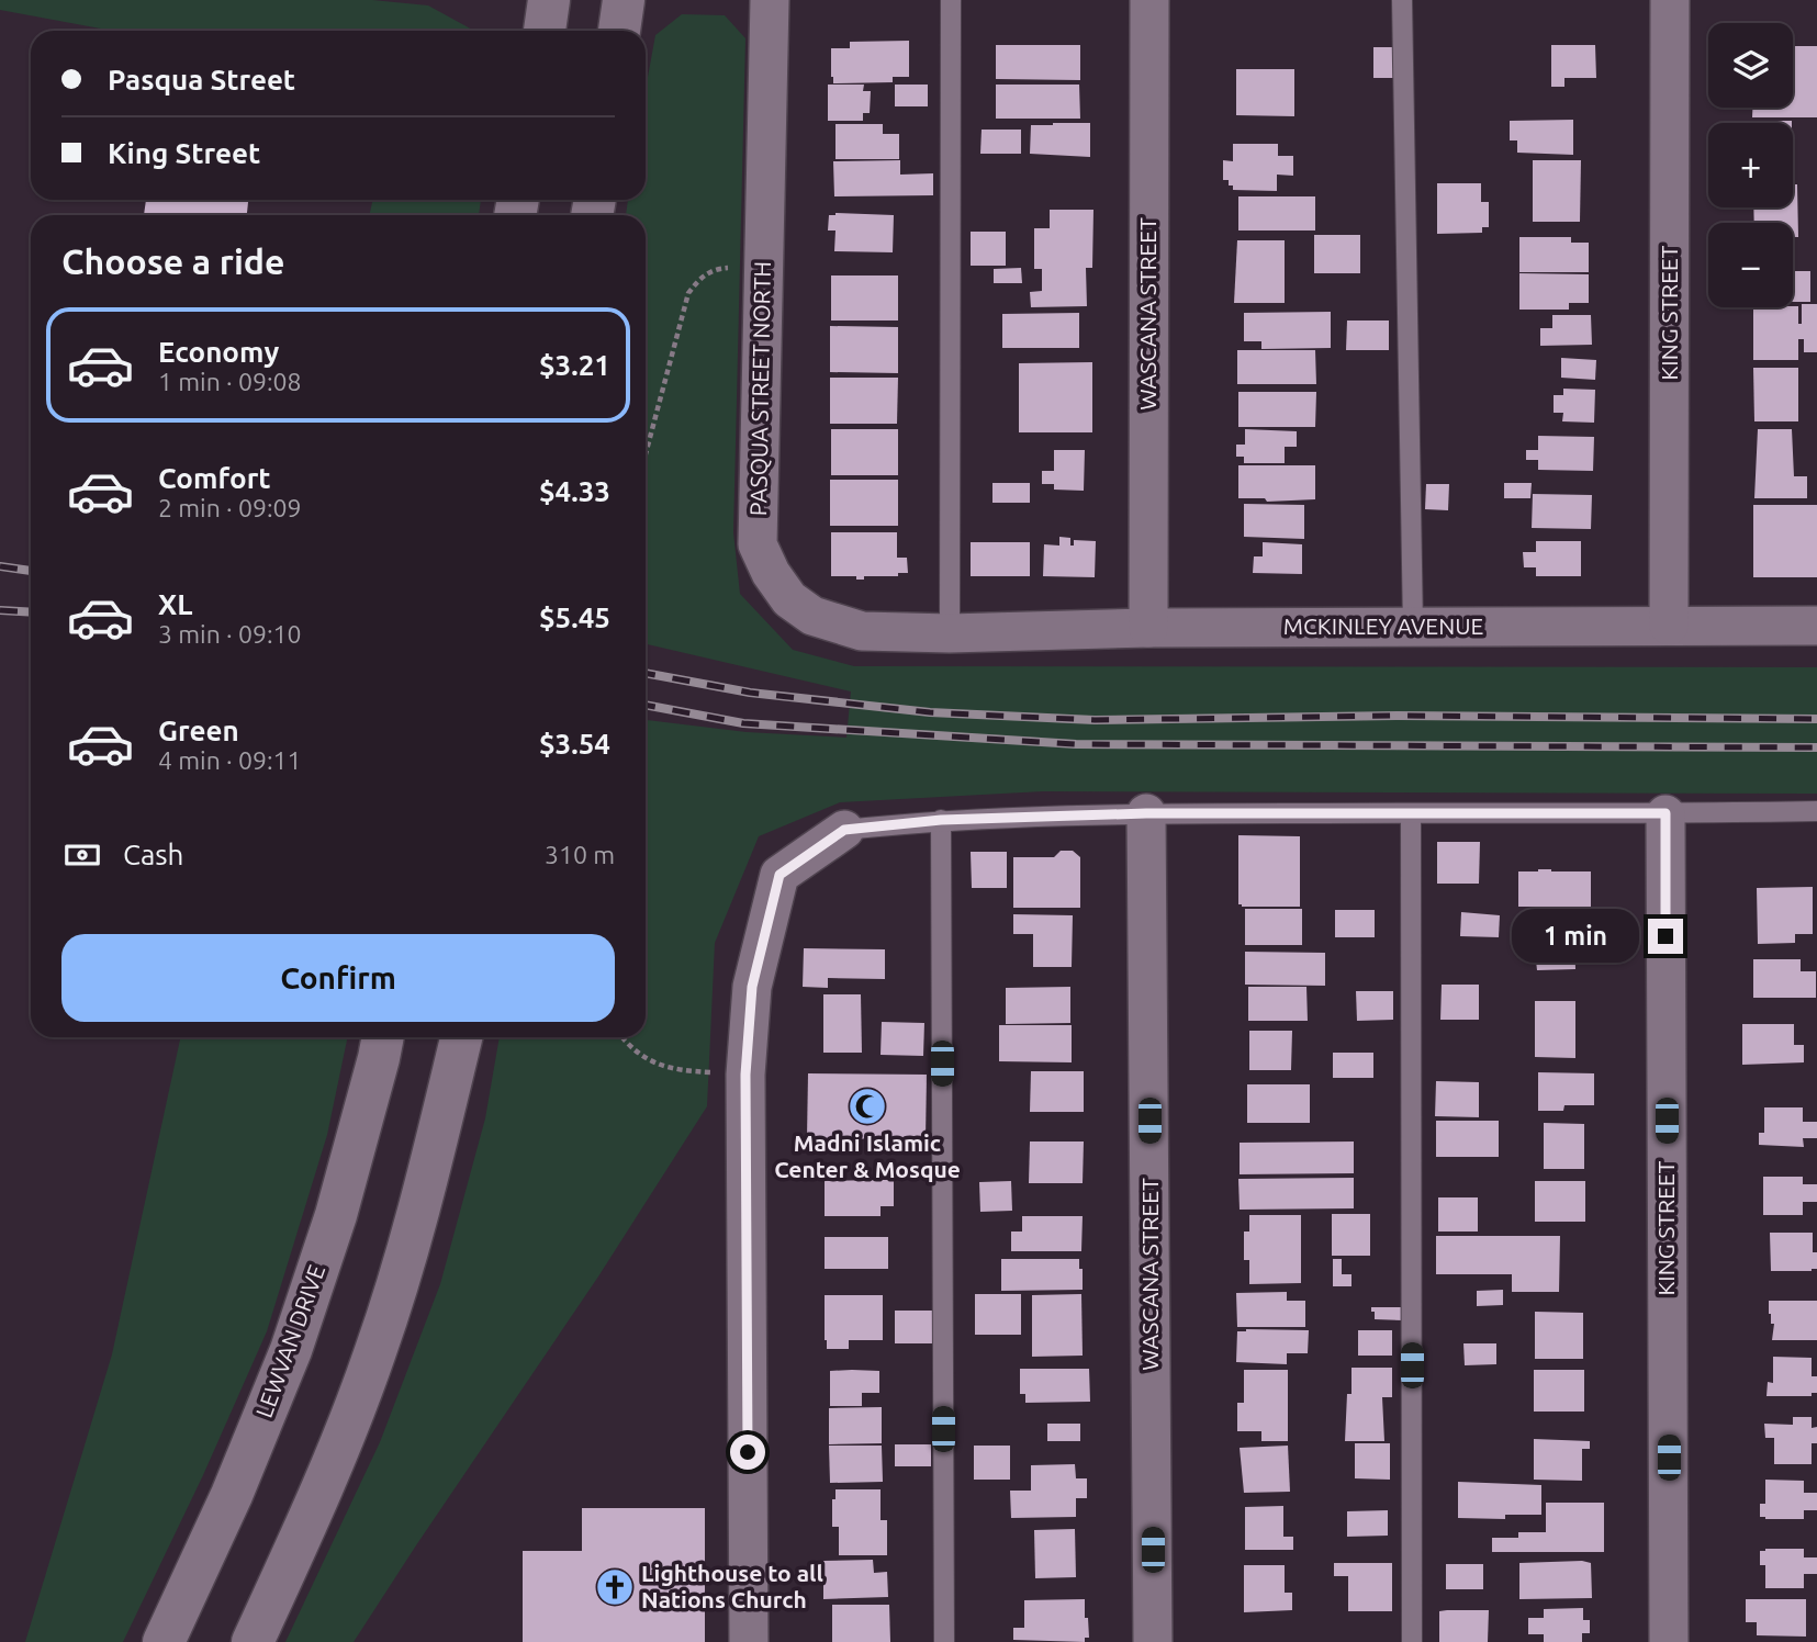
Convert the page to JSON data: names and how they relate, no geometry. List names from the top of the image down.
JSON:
{
  "streets": {
    "main road": ["LEWVAN DRIVE"],
    "street": [
      "KING STREET",
      "WASCANA STREET",
      "PASQUA STREET NORTH",
      "MCKINLEY AVENUE"
    ]
  },
  "crossings": [
    ["KING STREET", "MCKINLEY AVENUE"],
    ["WASCANA STREET", "MCKINLEY AVENUE"],
    ["PASQUA STREET NORTH", "MCKINLEY AVENUE"]
  ],
  "places": {
    "mosque": ["Madni Islamic Center & Mosque"],
    "church": ["Lighthouse to all Nations Church"]
  },
  "page": {
    "map_buttons": ["+", "−"],
    "banner": ["Pasqua Street", "King Street"],
    "heading": "Choose a ride",
    "list": [
      {
        "name": "Economy",
        "note": "1 min · 09:08",
        "value": "$3.21"
      },
      {
        "name": "Comfort",
        "note": "2 min · 09:09",
        "value": "$4.33"
      },
      {
        "name": "XL",
        "note": "3 min · 09:10",
        "value": "$5.45"
      },
      {
        "name": "Green",
        "note": "4 min · 09:11",
        "value": "$3.54"
      }
    ],
    "pay": ["Cash", "310 m"],
    "bubble": "1 min",
    "buttons": "Confirm"
  }
}
